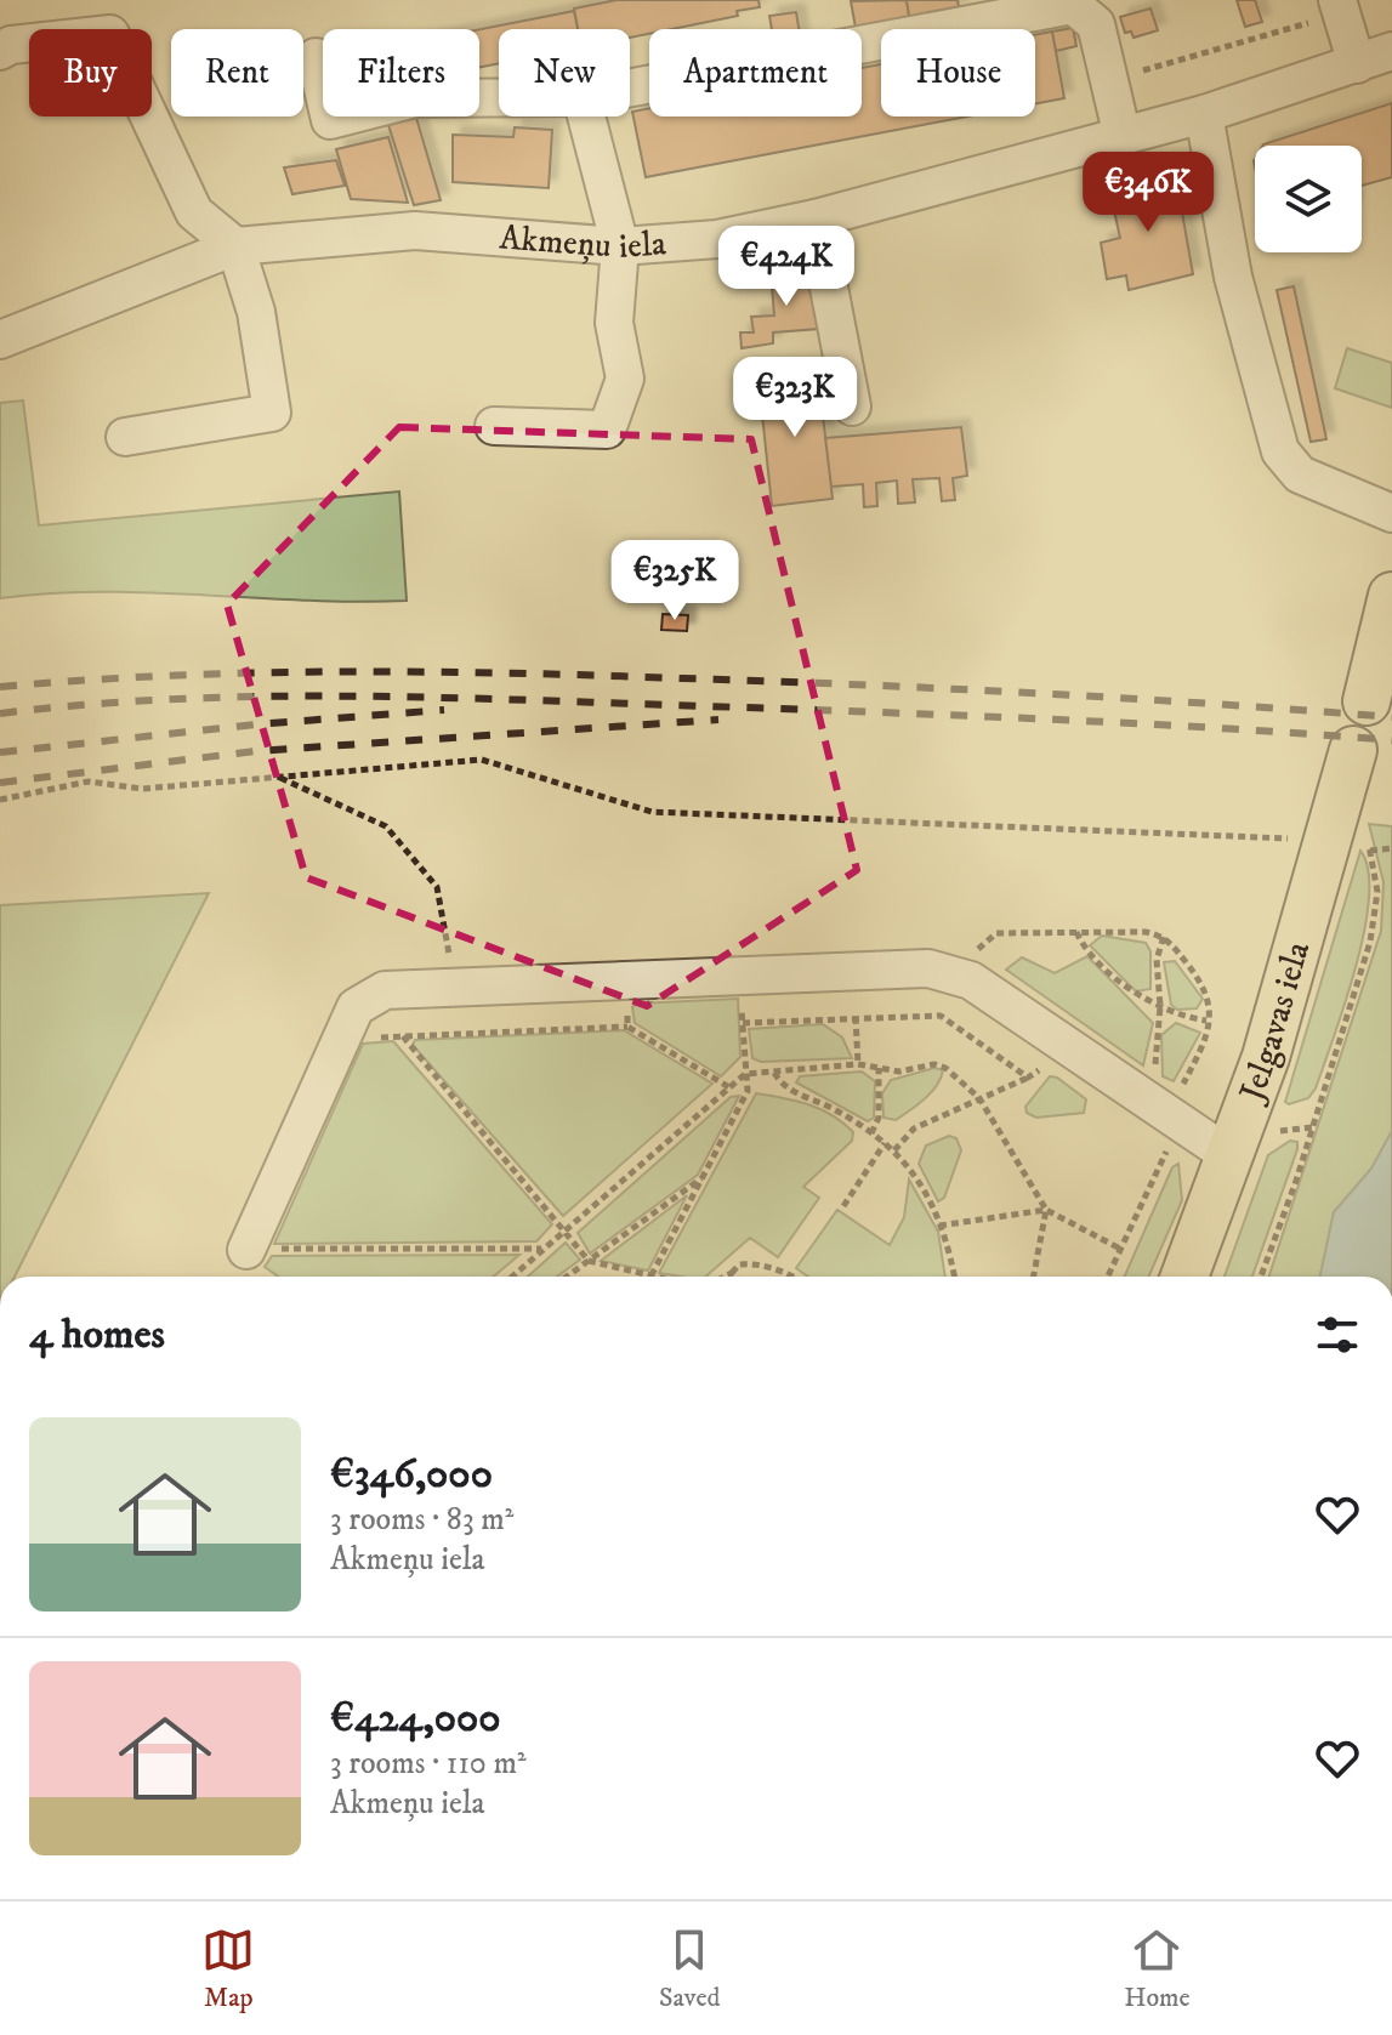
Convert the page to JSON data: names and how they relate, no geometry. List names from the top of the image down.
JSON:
{
  "streets": {
    "main road": ["Jelgavas iela"],
    "street": ["Akmeņu iela"]
  },
  "page": {
    "chip": [
      "Buy",
      "Rent",
      "Filters",
      "New",
      "Apartment",
      "House"
    ],
    "price": [
      "€346K",
      "€424K",
      "€323K",
      "€325K"
    ],
    "heading": "4 homes",
    "list": [
      {
        "name": "€346,000",
        "note": "3 rooms · 83 m² · Akmeņu iela"
      },
      {
        "name": "€424,000",
        "note": "3 rooms · 110 m² · Akmeņu iela"
      }
    ],
    "tabs": ["Map", "Saved", "Home"]
  }
}
